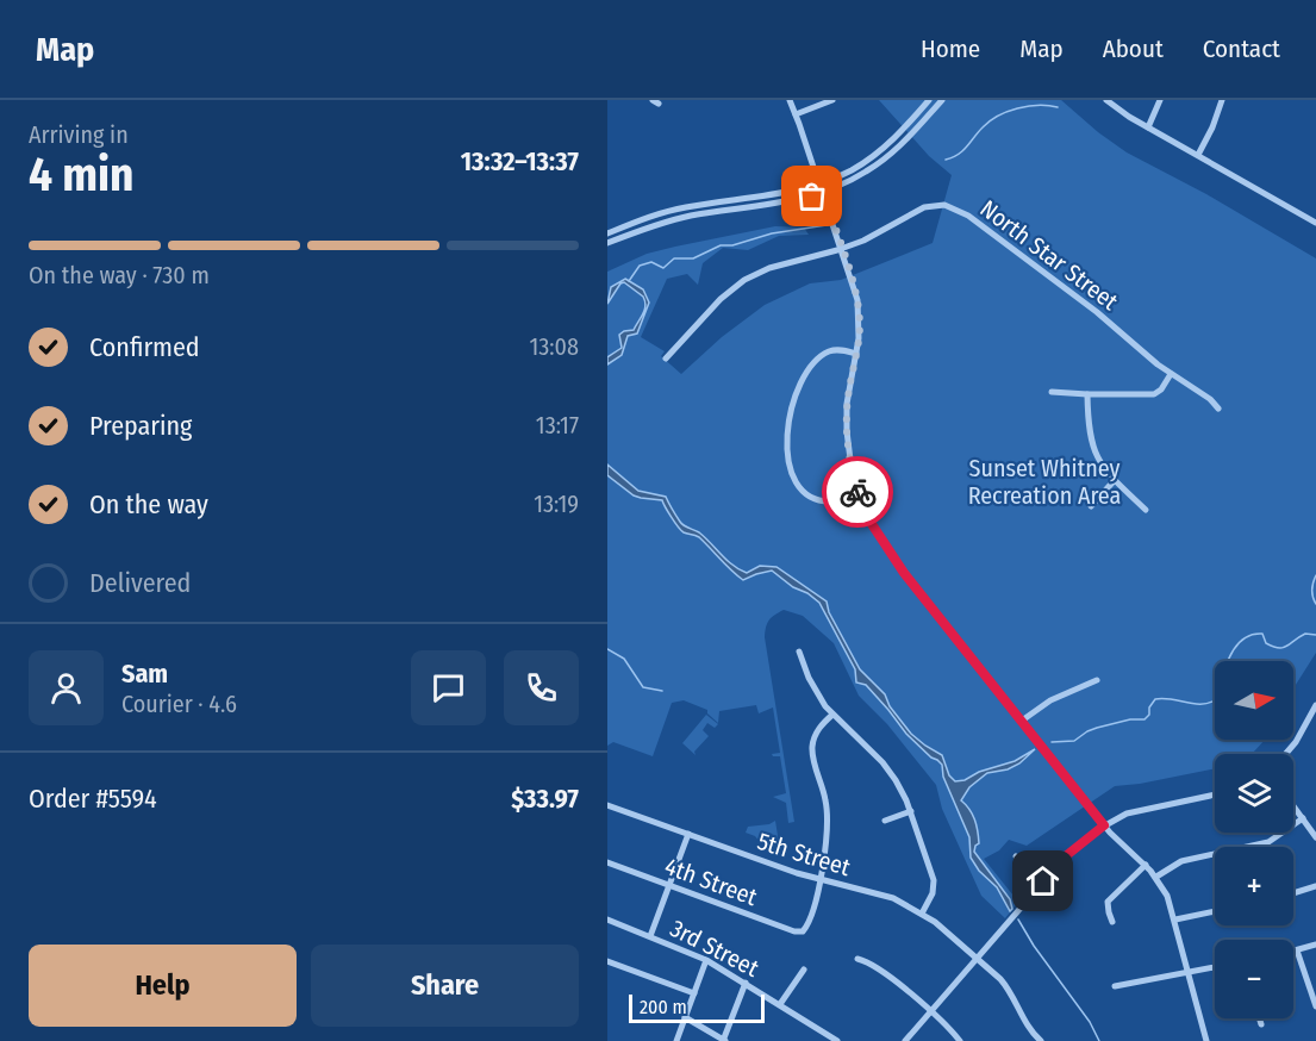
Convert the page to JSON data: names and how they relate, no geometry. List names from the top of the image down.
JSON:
{
  "streets": {
    "street": [
      "North Star Street",
      "5th Street",
      "4th Street",
      "3rd Street"
    ]
  },
  "crossings": [
    ["5th Street", "4th Street"]
  ],
  "parks": ["Sunset Whitney Recreation Area"],
  "scale_bar": "200 m",
  "north": "right",
  "page": {
    "header": "Map",
    "nav": [
      "Home",
      "Map",
      "About",
      "Contact"
    ],
    "heading": ["4 min", "Arriving in", "13:32–13:37"],
    "panel": [
      "Sam",
      "Courier · 4.6",
      "Order #5594",
      "$33.97"
    ],
    "bar": "On the way · 730 m",
    "list": [
      ["Confirmed", "13:08"],
      ["Preparing", "13:17"],
      ["On the way", "13:19"],
      "Delivered"
    ],
    "map_buttons": ["+", "−"],
    "buttons": ["Help", "Share"],
    "scale": "200 m"
  }
}
